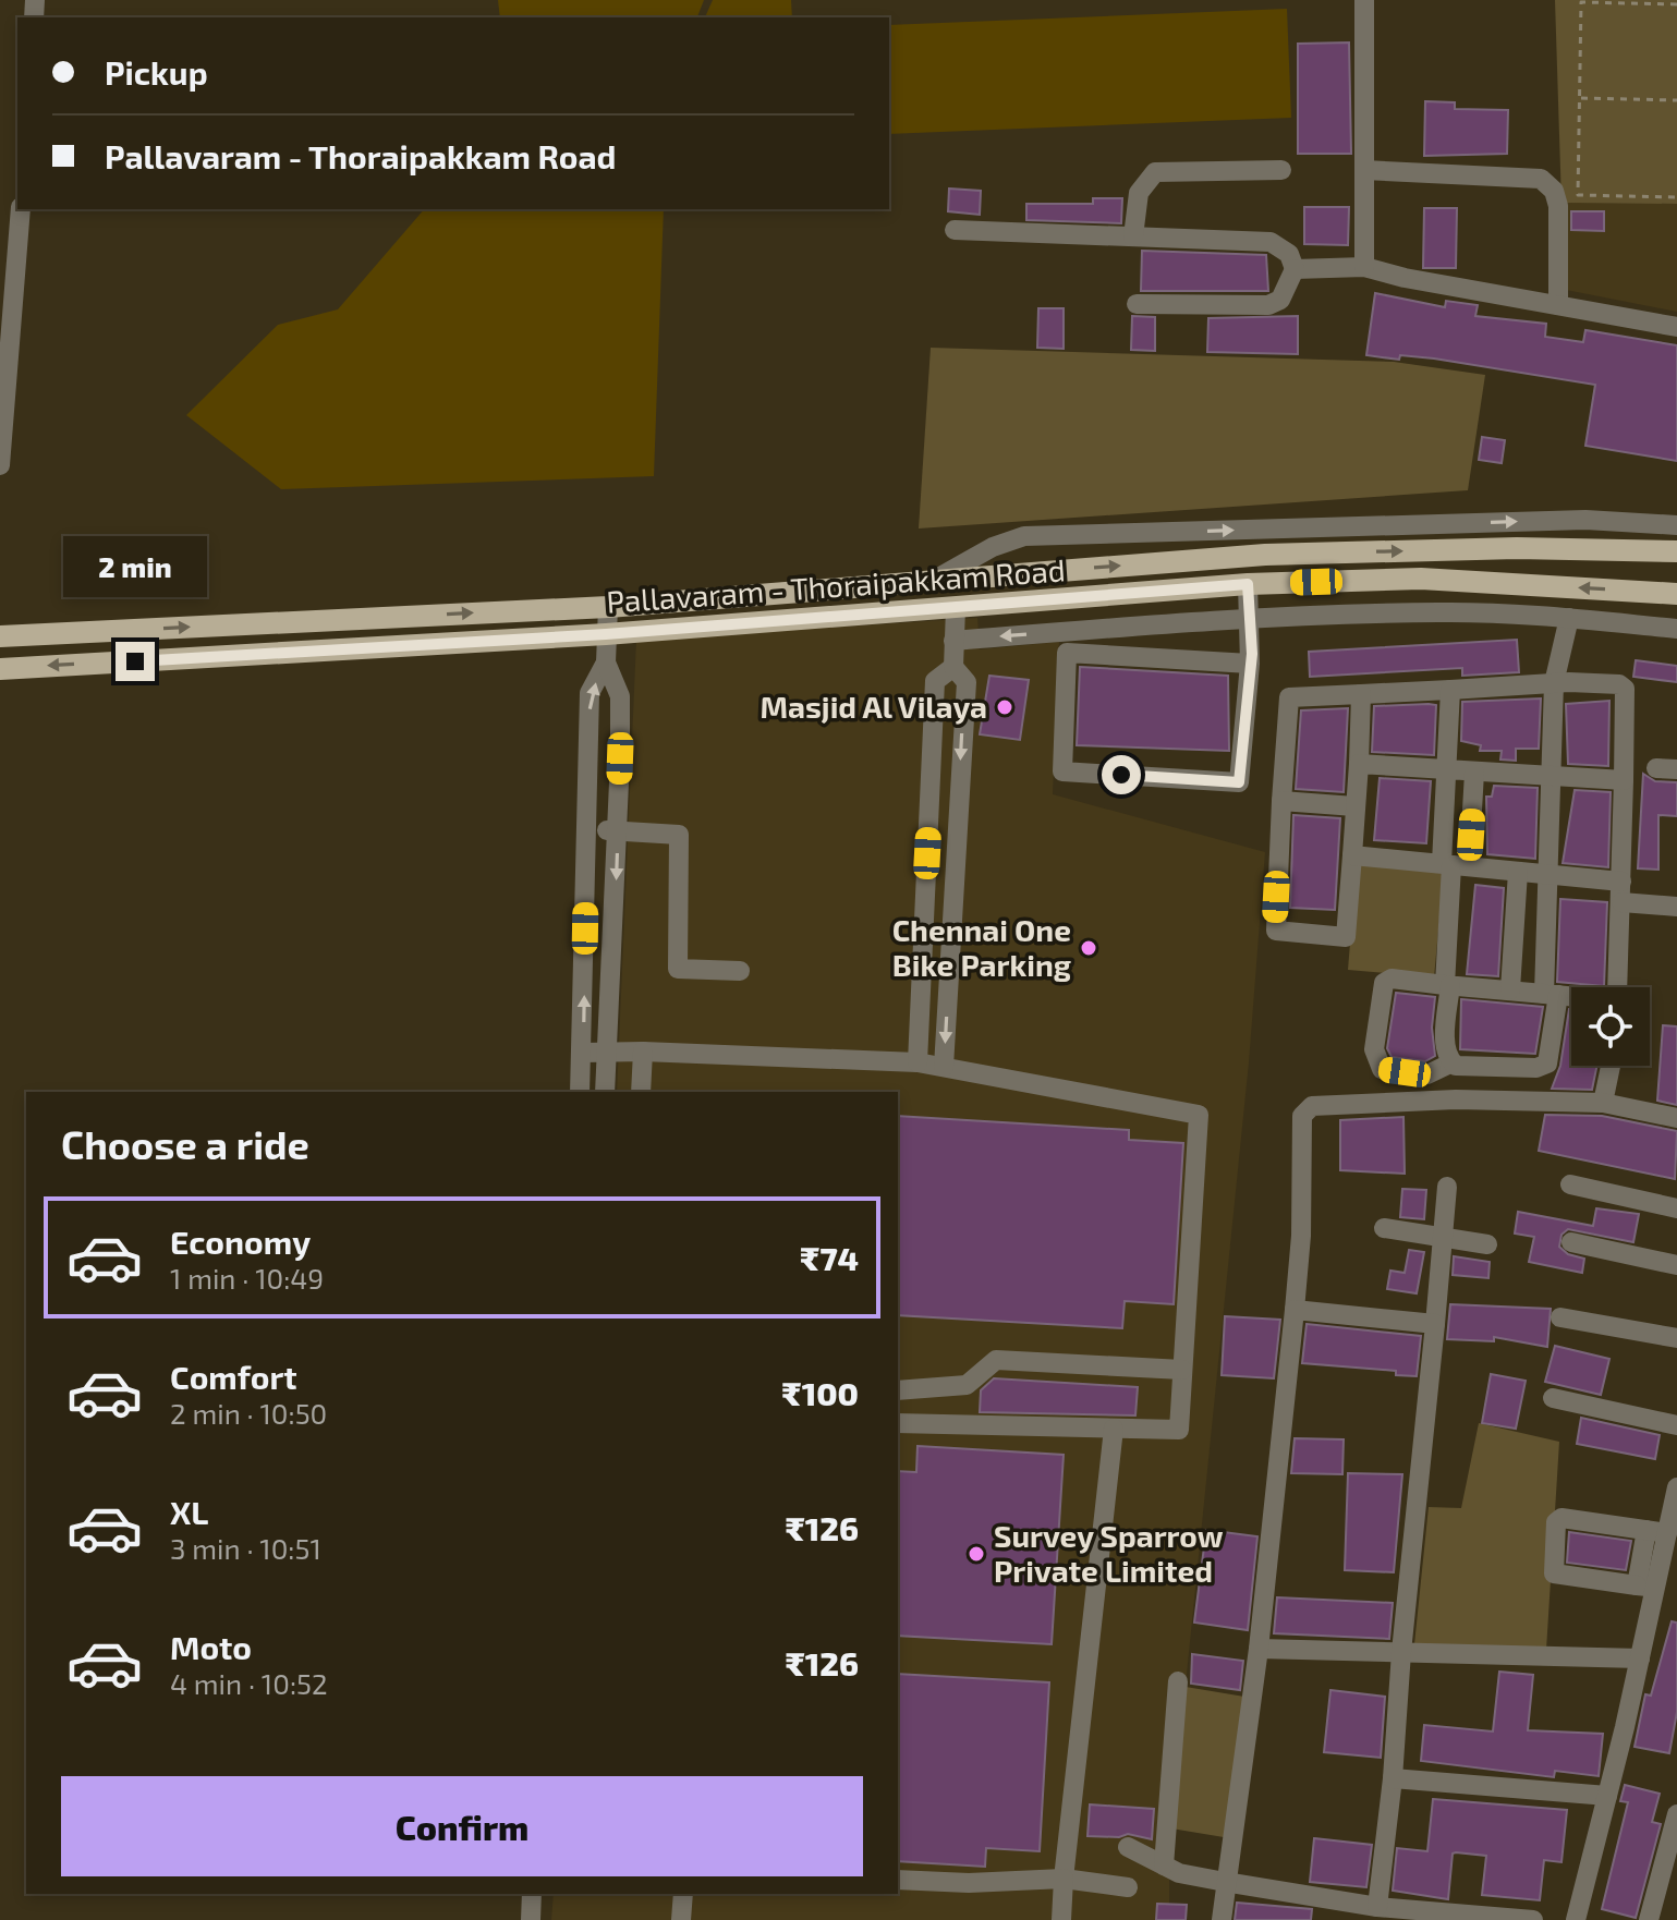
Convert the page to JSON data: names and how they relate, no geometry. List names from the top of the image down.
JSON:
{
  "streets": {
    "main road": ["Pallavaram - Thoraipakkam Road"]
  },
  "places": ["Masjid Al Vilaya", "Chennai One Bike Parking", "Survey Sparrow Private Limited"],
  "page": {
    "banner": ["Pickup", "Pallavaram - Thoraipakkam Road"],
    "bubble": "2 min",
    "heading": "Choose a ride",
    "list": [
      {
        "name": "Economy",
        "note": "1 min · 10:49",
        "value": "₹74"
      },
      {
        "name": "Comfort",
        "note": "2 min · 10:50",
        "value": "₹100"
      },
      {
        "name": "XL",
        "note": "3 min · 10:51",
        "value": "₹126"
      },
      {
        "name": "Moto",
        "note": "4 min · 10:52",
        "value": "₹126"
      }
    ],
    "buttons": "Confirm"
  }
}
